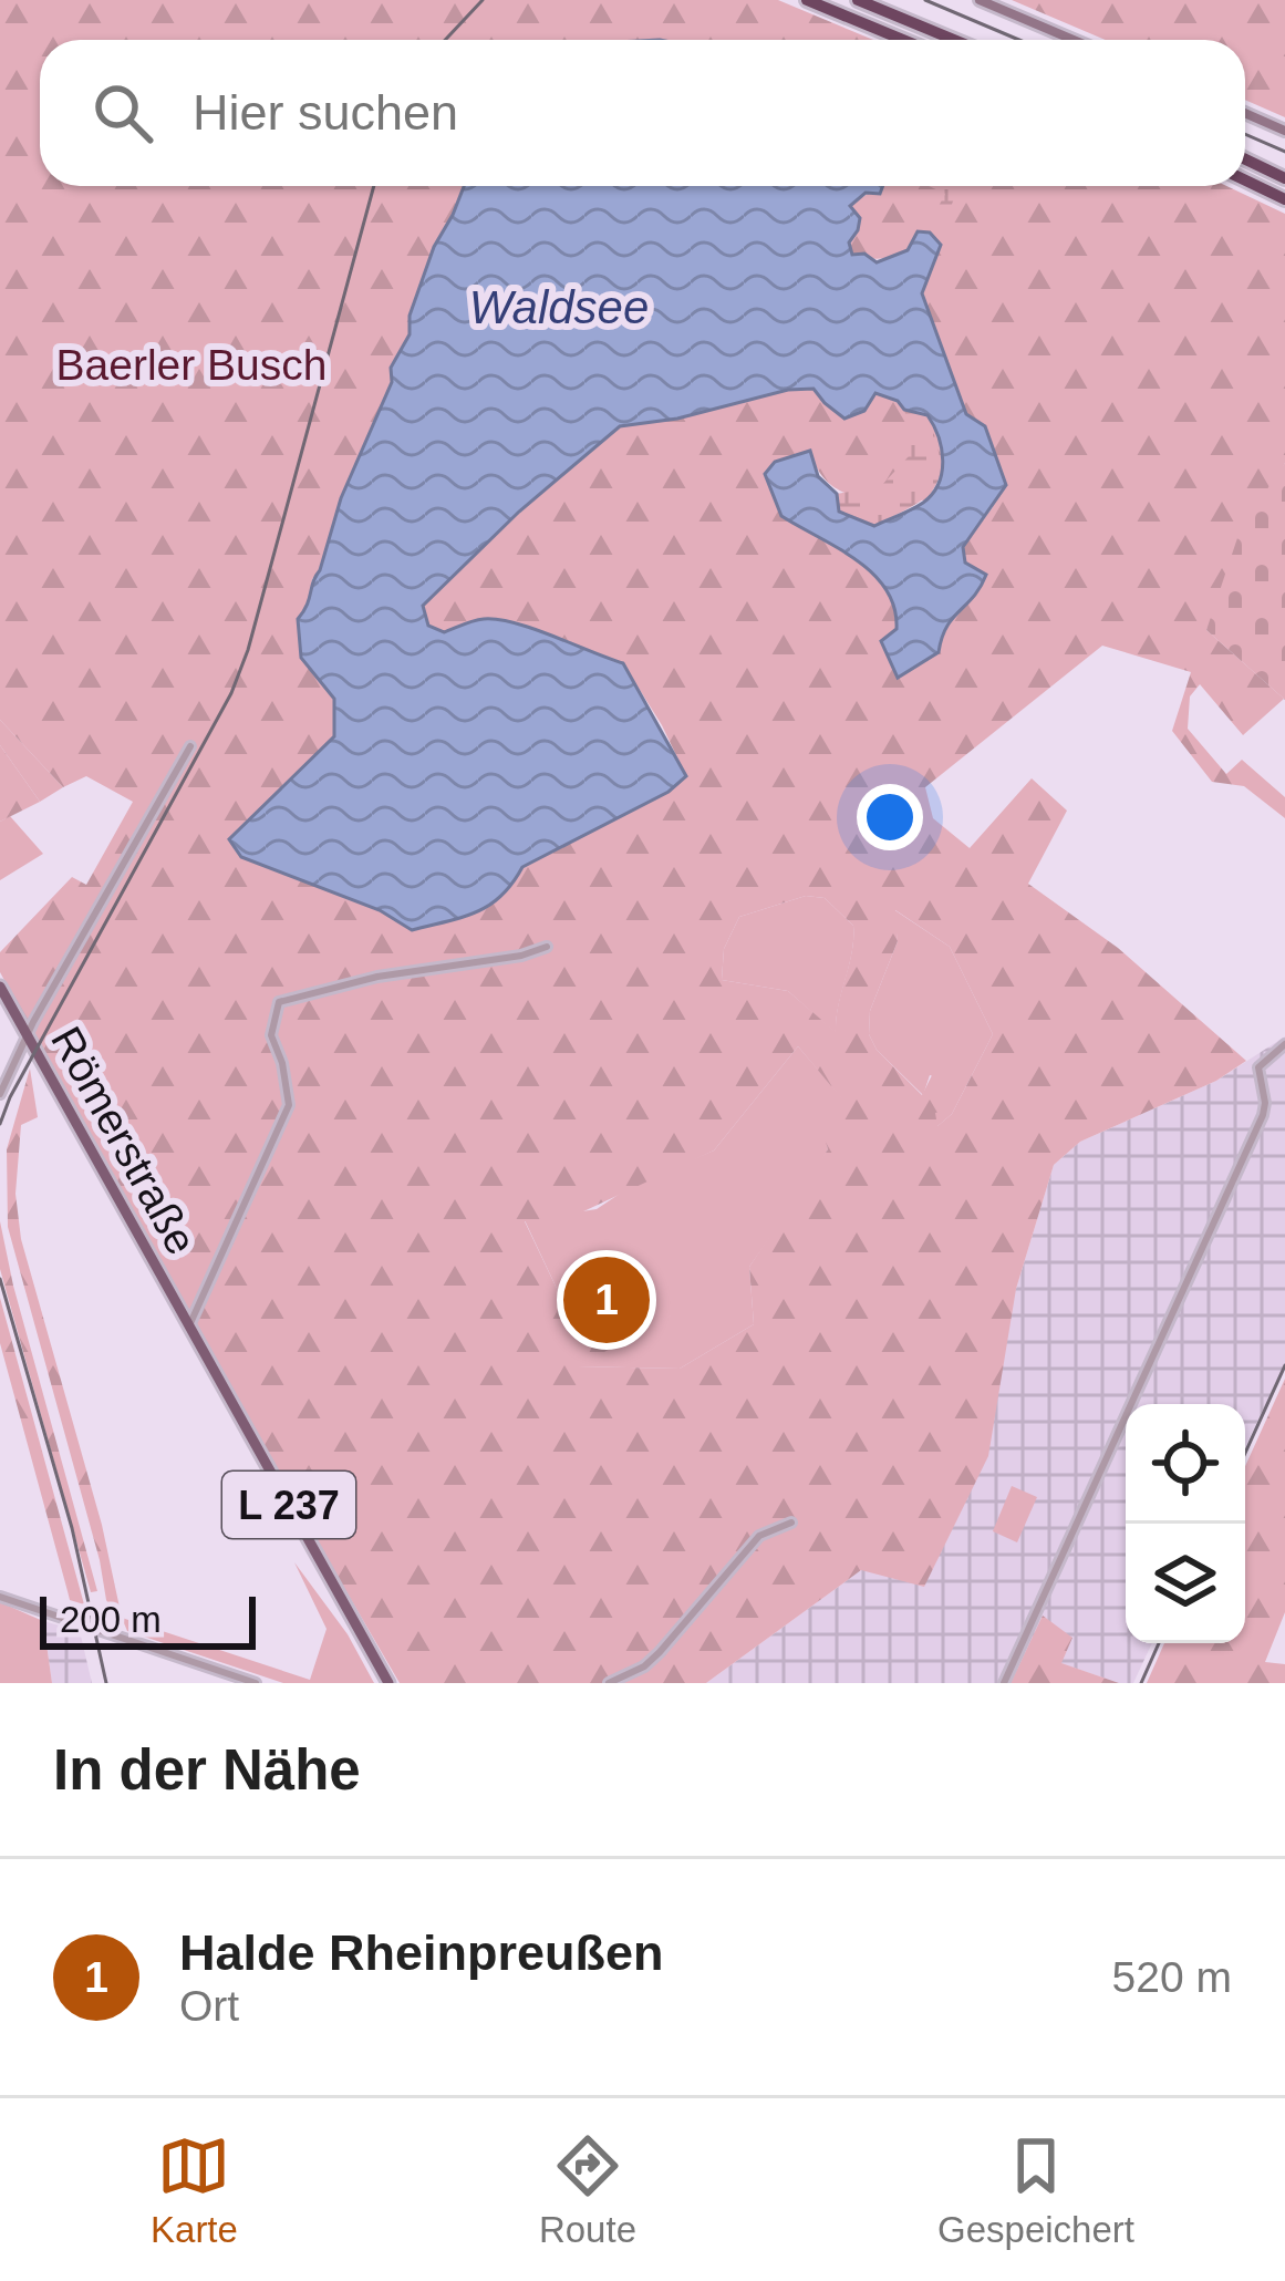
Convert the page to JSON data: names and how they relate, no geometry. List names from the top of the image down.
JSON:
{
  "streets": {
    "main road": ["Römerstraße", "L 237"]
  },
  "water": ["Waldsee"],
  "parks": ["Baerler Busch"],
  "scale_bar": "200 m",
  "page": {
    "search": "Hier suchen",
    "pins": "1",
    "scale": "200 m",
    "heading": "In der Nähe",
    "list": [
      {
        "mark": "1",
        "name": "Halde Rheinpreußen",
        "note": "Ort",
        "value": "520 m"
      }
    ],
    "nav": ["Karte", "Route", "Gespeichert"]
  }
}
